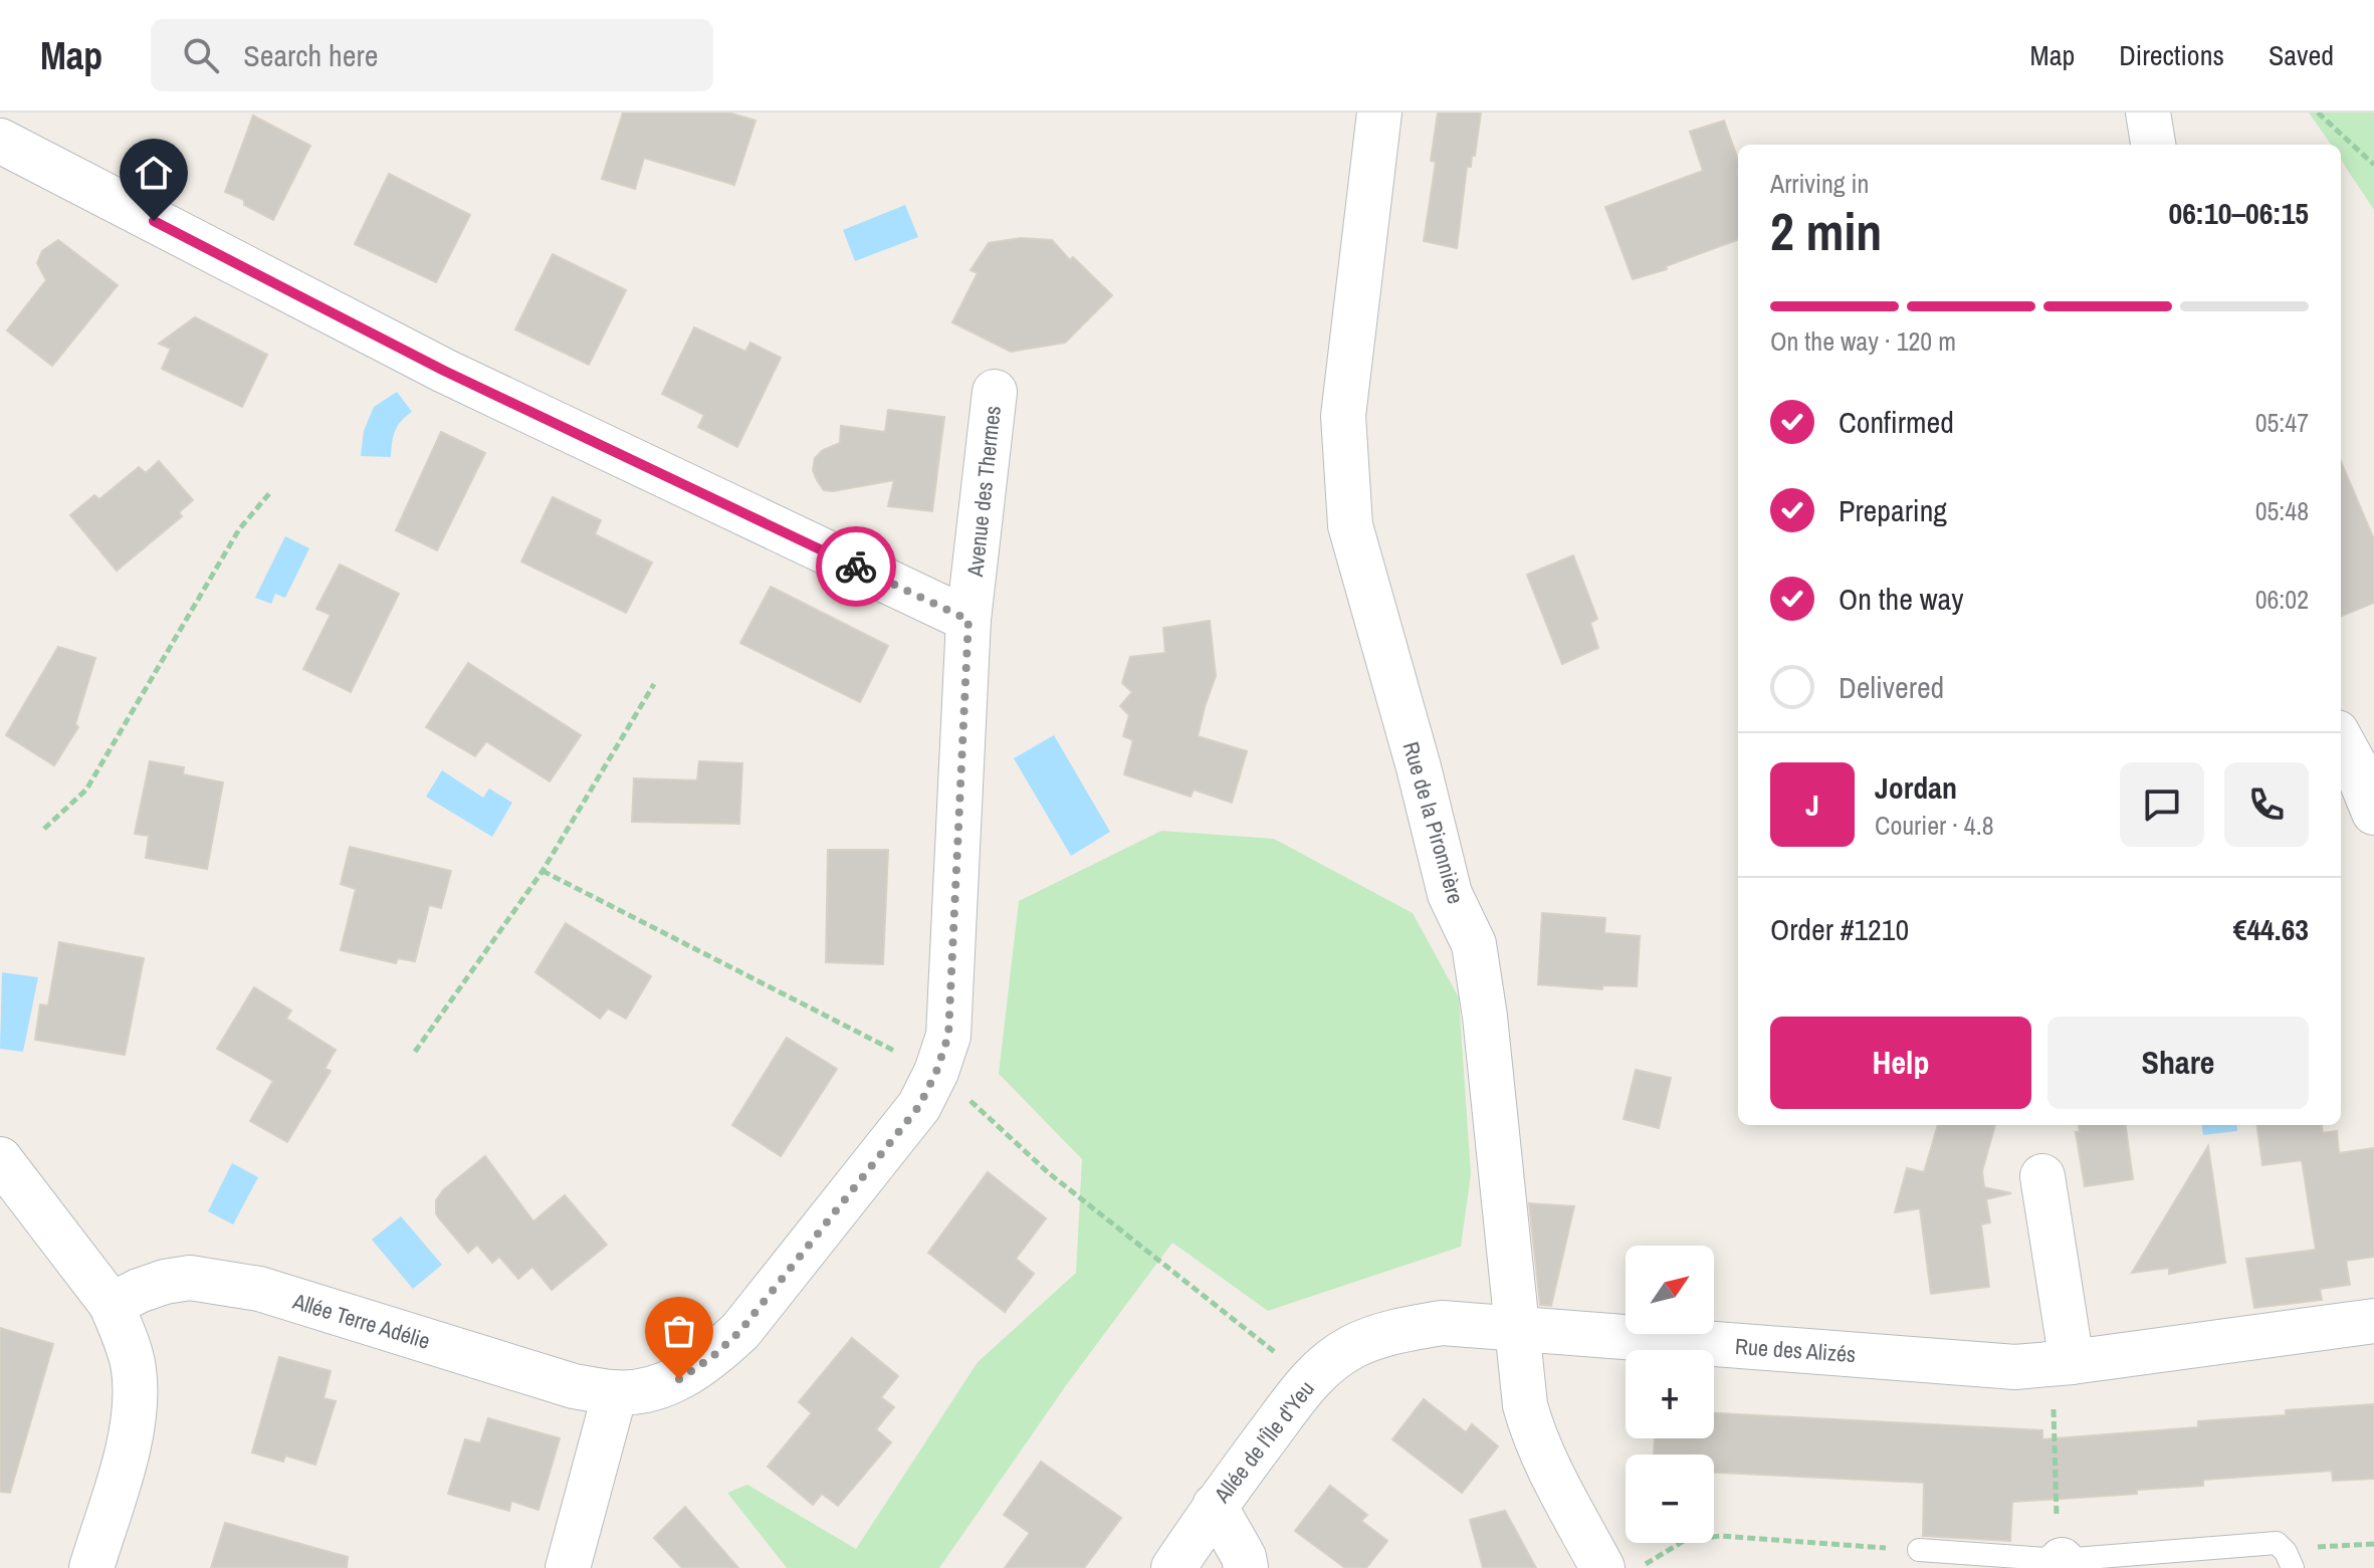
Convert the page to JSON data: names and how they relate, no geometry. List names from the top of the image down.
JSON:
{
  "streets": {
    "street": [
      "Avenue des Thermes",
      "Rue de la Pironnière",
      "Allée Terre Adélie",
      "Rue des Alizés",
      "Allée de l'Île d'Yeu"
    ]
  },
  "crossings": [
    ["Avenue des Thermes", "Allée Terre Adélie"],
    ["Rue de la Pironnière", "Rue des Alizés"],
    ["Rue de la Pironnière", "Allée de l'Île d'Yeu"],
    ["Rue des Alizés", "Allée de l'Île d'Yeu"]
  ],
  "north": "top right",
  "page": {
    "header": "Map",
    "search": "Search here",
    "nav": ["Map", "Directions", "Saved"],
    "heading": ["2 min", "Arriving in", "06:10–06:15"],
    "panel": [
      "Jordan",
      "Courier · 4.8",
      "Order #1210",
      "€44.63"
    ],
    "bar": "On the way · 120 m",
    "list": [
      ["Confirmed", "05:47"],
      ["Preparing", "05:48"],
      ["On the way", "06:02"],
      "Delivered"
    ],
    "round": "J",
    "buttons": ["Help", "Share"],
    "map_buttons": ["+", "−"]
  }
}
